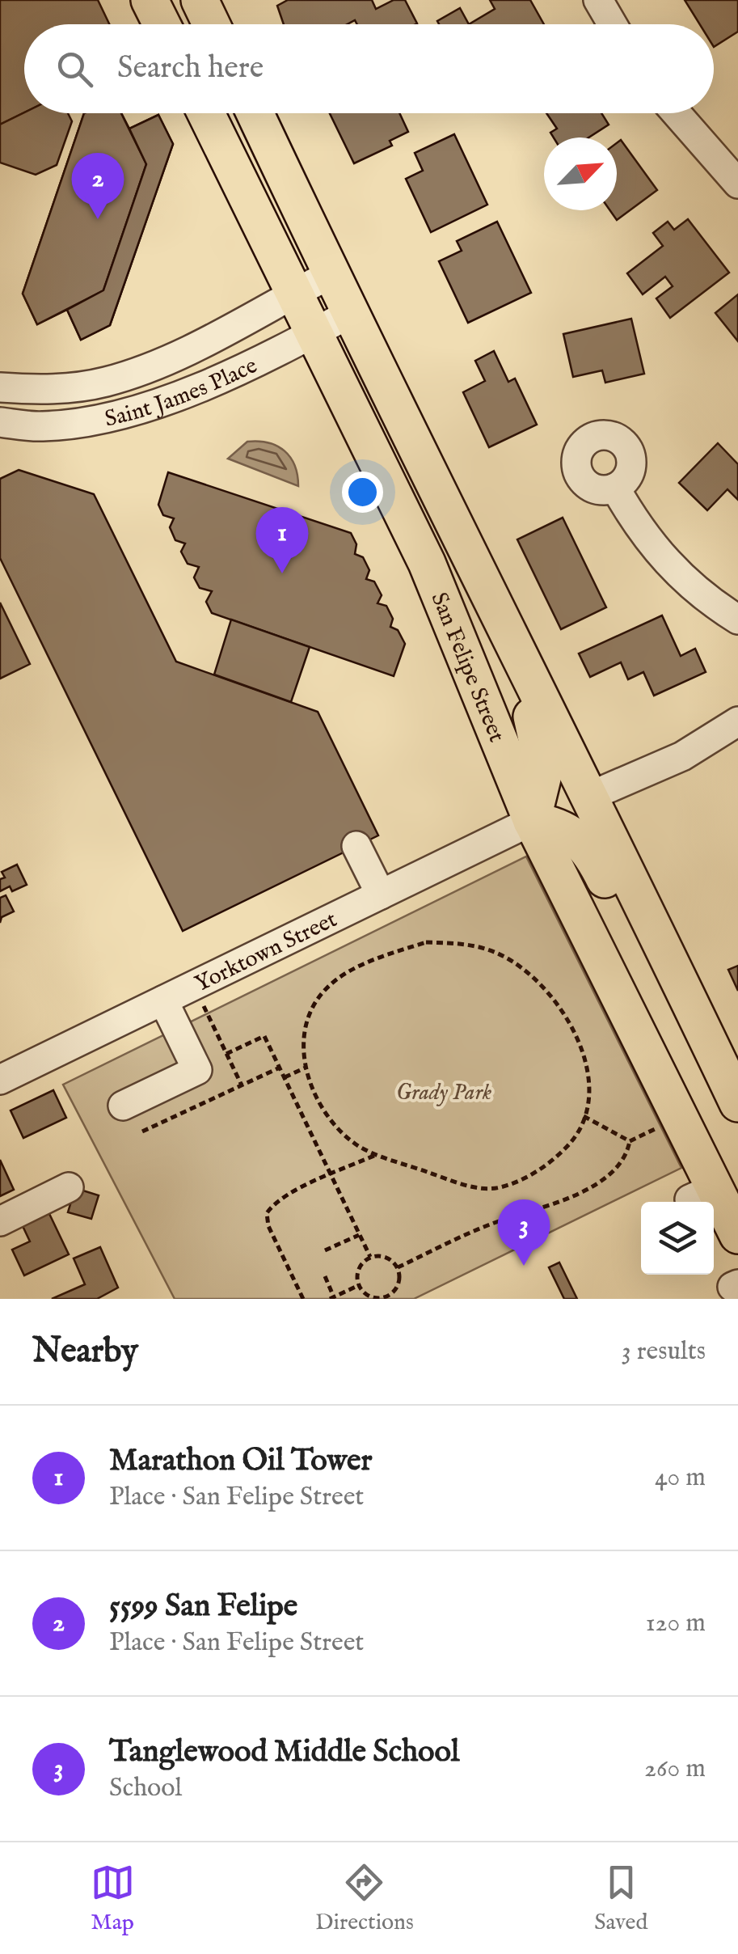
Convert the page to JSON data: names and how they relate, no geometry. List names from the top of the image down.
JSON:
{
  "streets": {
    "main road": ["San Felipe Street"],
    "street": ["Saint James Place", "Yorktown Street"]
  },
  "crossings": [
    ["Saint James Place", "San Felipe Street"],
    ["San Felipe Street", "Yorktown Street"]
  ],
  "parks": ["Grady Park"],
  "north": "top right",
  "page": {
    "search": "Search here",
    "pins": ["2", "1", "3"],
    "heading": ["Nearby", "3 results"],
    "list": [
      {
        "mark": "1",
        "name": "Marathon Oil Tower",
        "note": "Place · San Felipe Street",
        "value": "40 m"
      },
      {
        "mark": "2",
        "name": "5599 San Felipe",
        "note": "Place · San Felipe Street",
        "value": "120 m"
      },
      {
        "mark": "3",
        "name": "Tanglewood Middle School",
        "note": "School",
        "value": "260 m"
      }
    ],
    "nav": ["Map", "Directions", "Saved"]
  }
}
